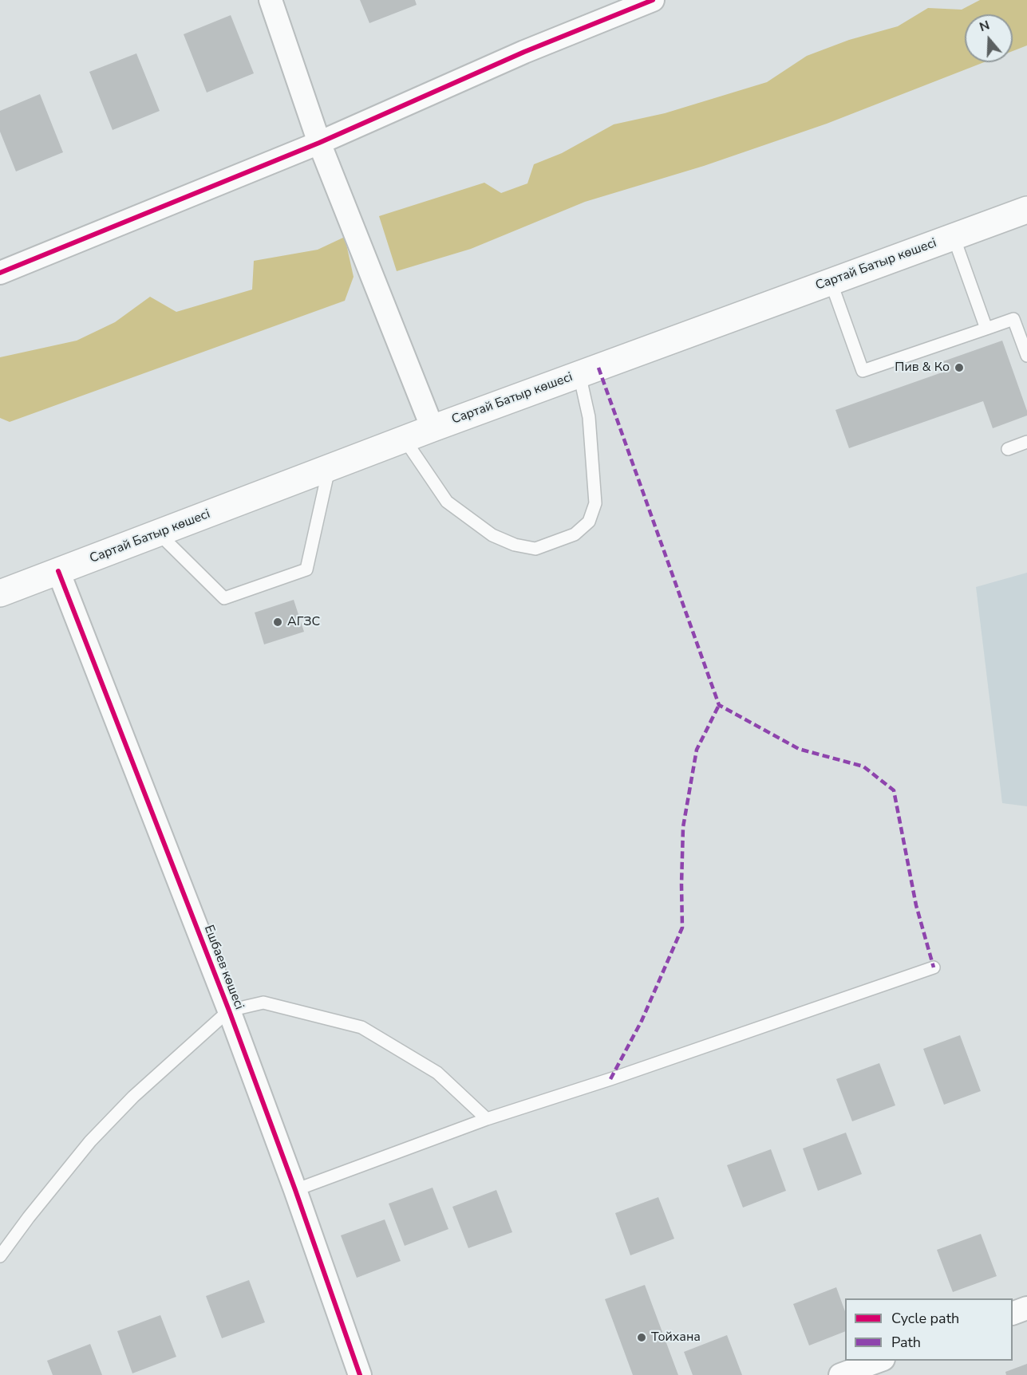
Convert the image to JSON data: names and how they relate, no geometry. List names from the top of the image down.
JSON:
{
  "streets": {
    "highway": ["Сартай Батыр көшесі"],
    "street": ["Ешбаев көшесі"]
  },
  "crossings": [
    ["Сартай Батыр көшесі", "Ешбаев көшесі"]
  ],
  "places": ["Пив & Ко", "АГЗС", "Тойхана"],
  "legend": ["Cycle path", "Path"],
  "north": "top"
}
